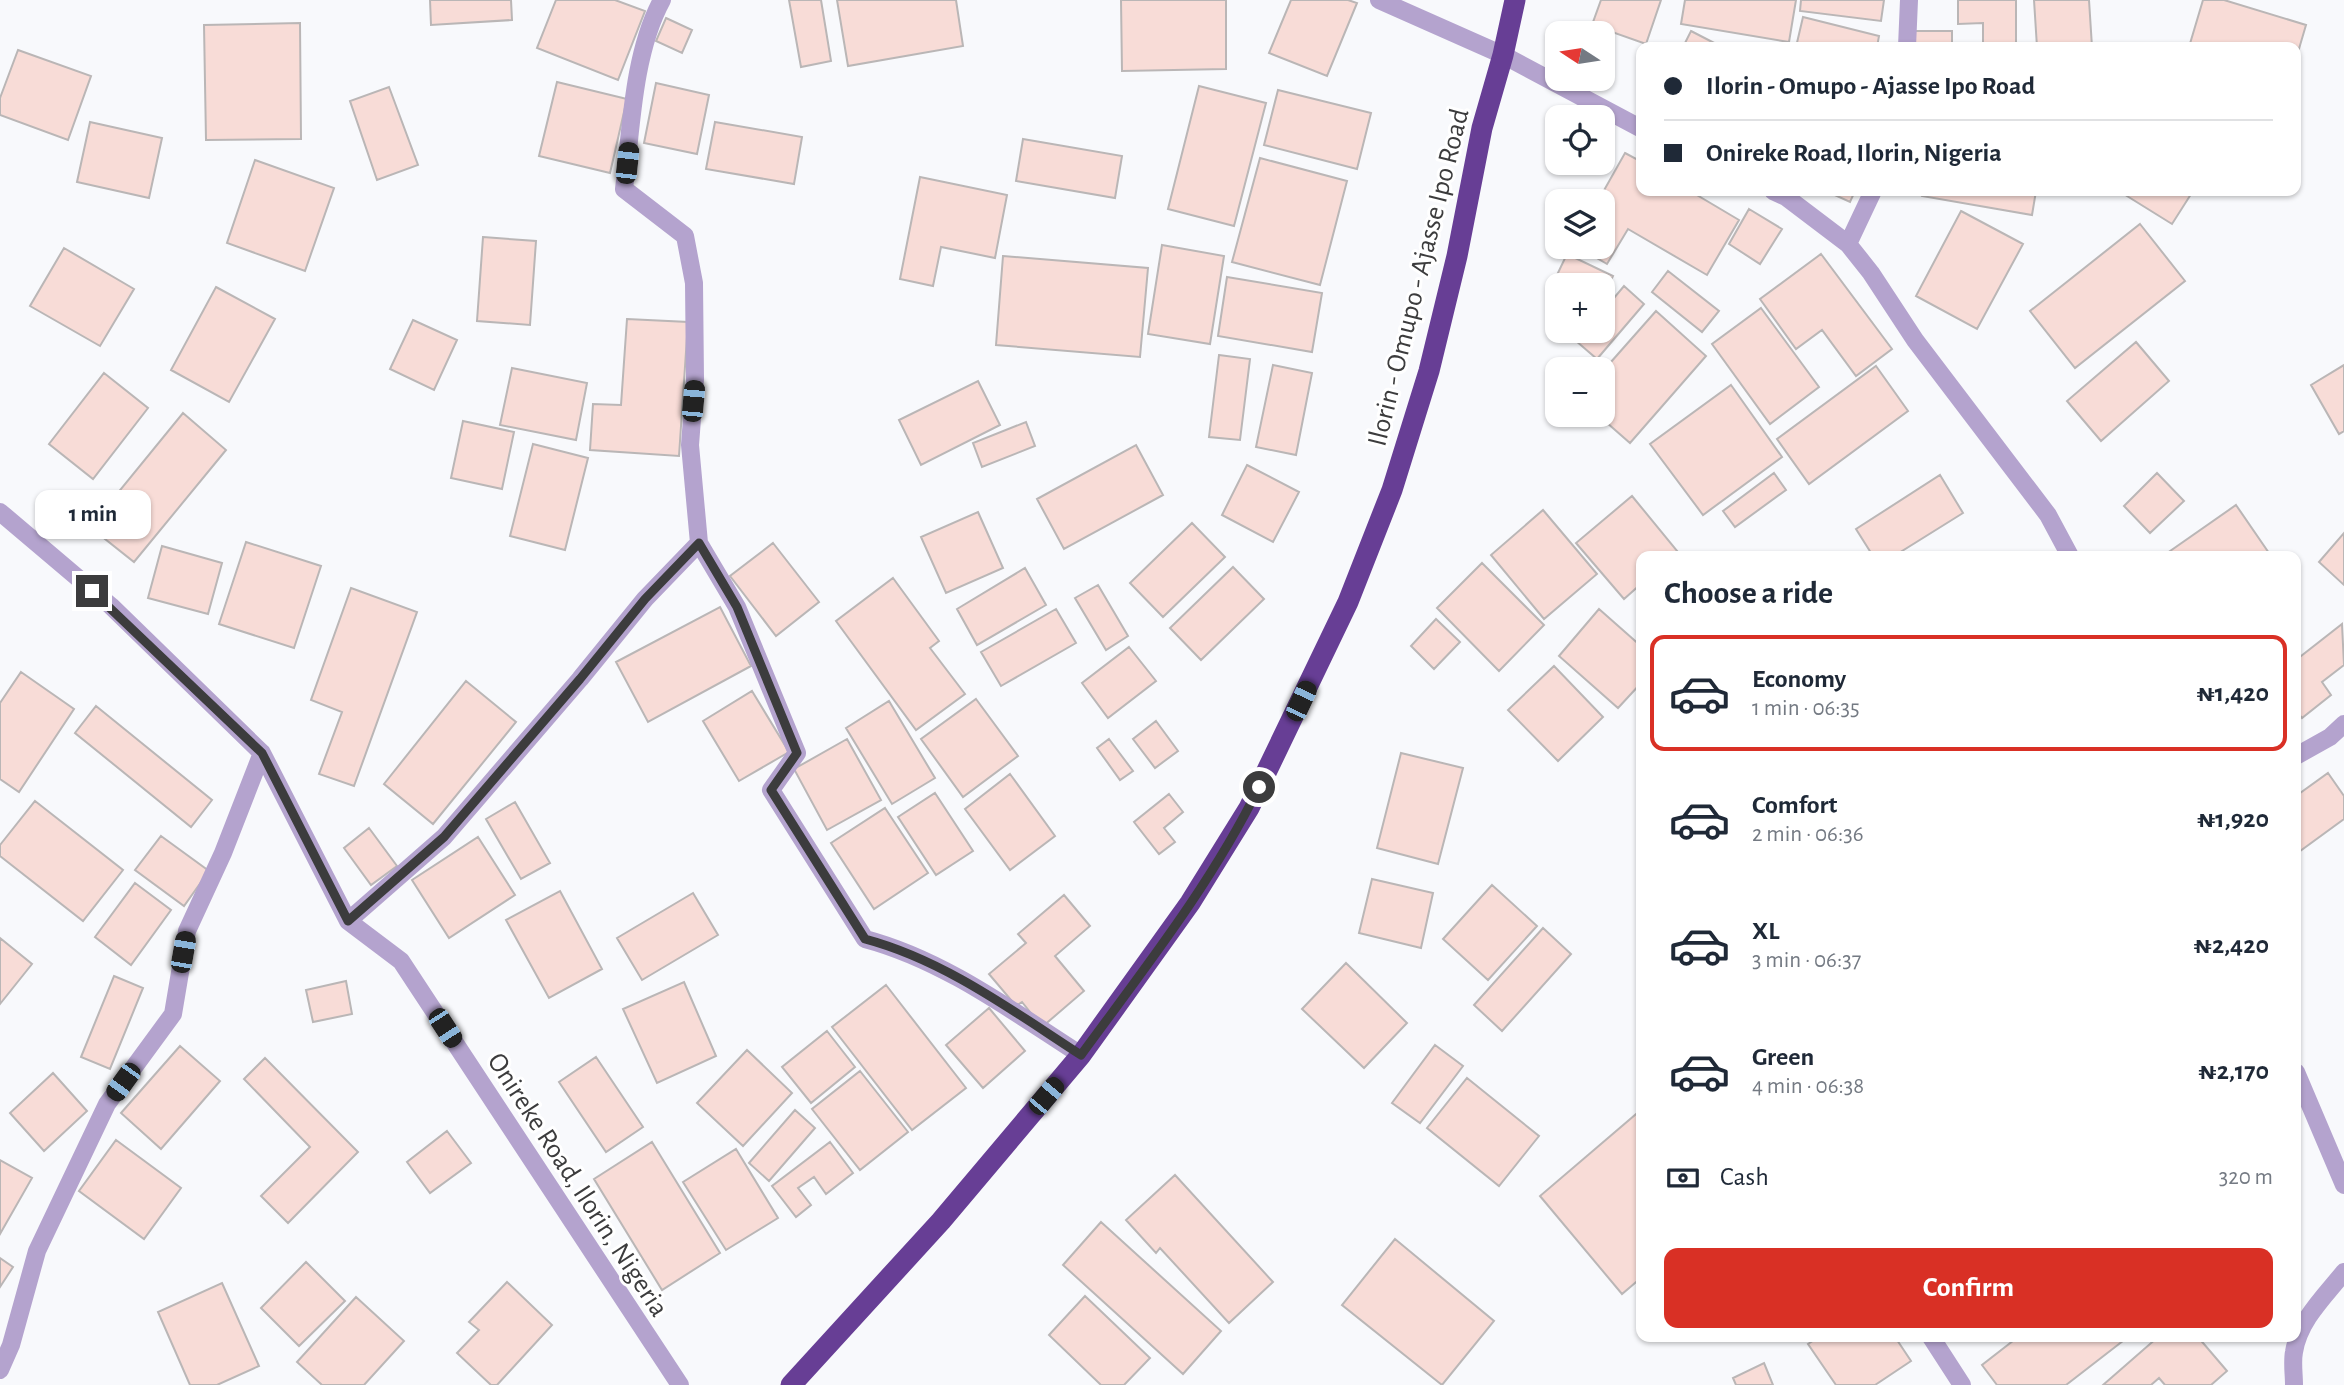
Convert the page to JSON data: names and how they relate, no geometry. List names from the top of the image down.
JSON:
{
  "streets": {
    "highway": ["Ilorin - Omupo - Ajasse Ipo Road"],
    "street": ["Onireke Road, Ilorin, Nigeria"]
  },
  "north": "left",
  "page": {
    "map_buttons": ["+", "−"],
    "banner": ["Ilorin - Omupo - Ajasse Ipo Road", "Onireke Road, Ilorin, Nigeria"],
    "bubble": "1 min",
    "heading": "Choose a ride",
    "list": [
      {
        "name": "Economy",
        "note": "1 min · 06:35",
        "value": "₦1,420"
      },
      {
        "name": "Comfort",
        "note": "2 min · 06:36",
        "value": "₦1,920"
      },
      {
        "name": "XL",
        "note": "3 min · 06:37",
        "value": "₦2,420"
      },
      {
        "name": "Green",
        "note": "4 min · 06:38",
        "value": "₦2,170"
      }
    ],
    "pay": ["Cash", "320 m"],
    "buttons": "Confirm"
  }
}
